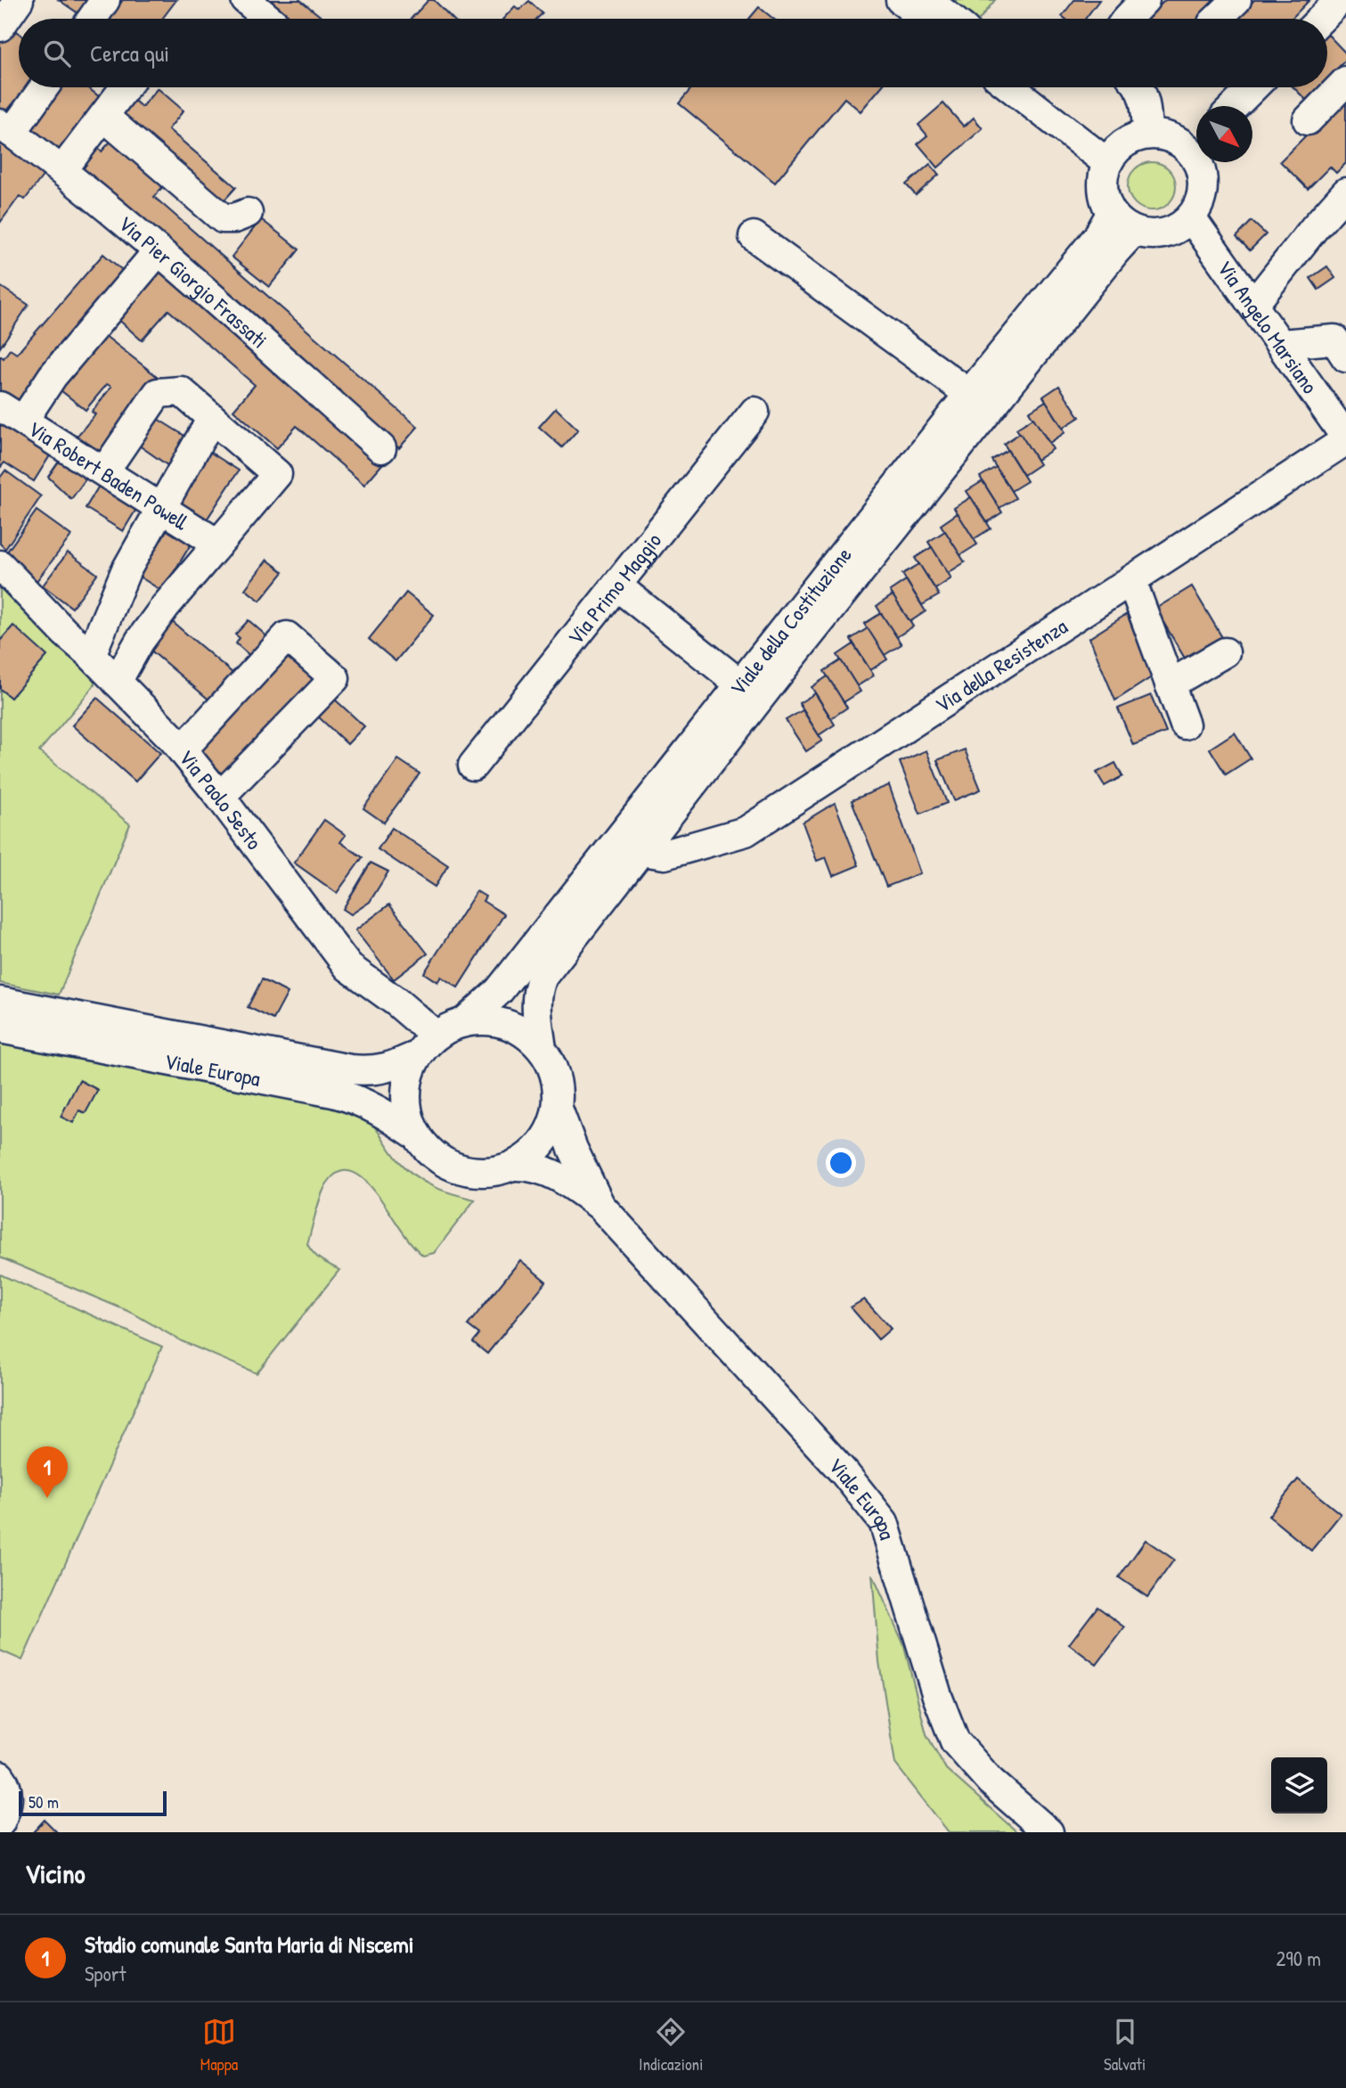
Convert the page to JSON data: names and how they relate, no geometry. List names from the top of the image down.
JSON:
{
  "streets": {
    "street": [
      "Via Pier Giorgio Frassati",
      "Via Angelo Marsiano",
      "Via Robert Baden Powell",
      "Via Primo Maggio",
      "Viale della Costituzione",
      "Via della Resistenza",
      "Via Paolo Sesto",
      "Viale Europa"
    ]
  },
  "crossings": [
    ["Via Angelo Marsiano", "Via della Resistenza"],
    ["Viale della Costituzione", "Via della Resistenza"],
    ["Viale della Costituzione", "Via Paolo Sesto"],
    ["Viale della Costituzione", "Viale Europa"],
    ["Via Paolo Sesto", "Viale Europa"]
  ],
  "scale_bar": "50 m",
  "north": "bottom right",
  "page": {
    "search": "Cerca qui",
    "pins": "1",
    "scale": "50 m",
    "heading": "Vicino",
    "list": [
      {
        "mark": "1",
        "name": "Stadio comunale Santa Maria di Niscemi",
        "note": "Sport",
        "value": "290 m"
      }
    ],
    "nav": ["Mappa", "Indicazioni", "Salvati"]
  }
}
